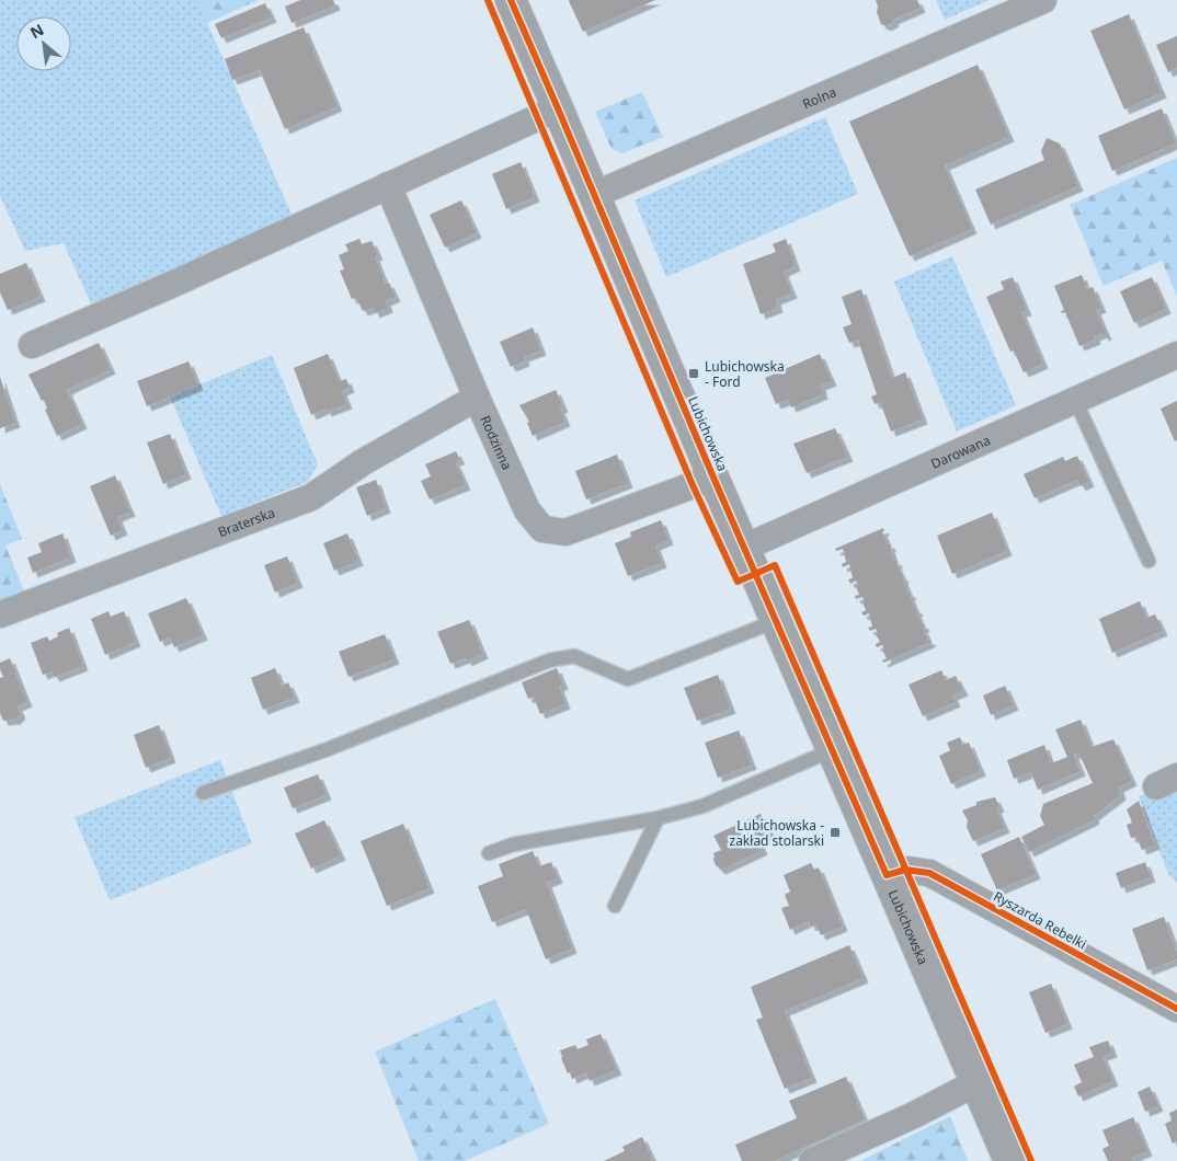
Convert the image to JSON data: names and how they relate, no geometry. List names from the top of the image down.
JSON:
{
  "streets": {
    "street": [
      "Rolna",
      "Lubichowska",
      "Rodzinna",
      "Darowana",
      "Braterska",
      "Ryszarda Rebelki"
    ]
  },
  "crossings": [
    ["Rolna", "Lubichowska"],
    ["Lubichowska", "Rodzinna"],
    ["Lubichowska", "Darowana"],
    ["Lubichowska", "Ryszarda Rebelki"],
    ["Rodzinna", "Braterska"]
  ],
  "places": {
    "transit": ["Lubichowska - Ford", "Lubichowska - zakład stolarski"]
  },
  "north": "top left"
}
